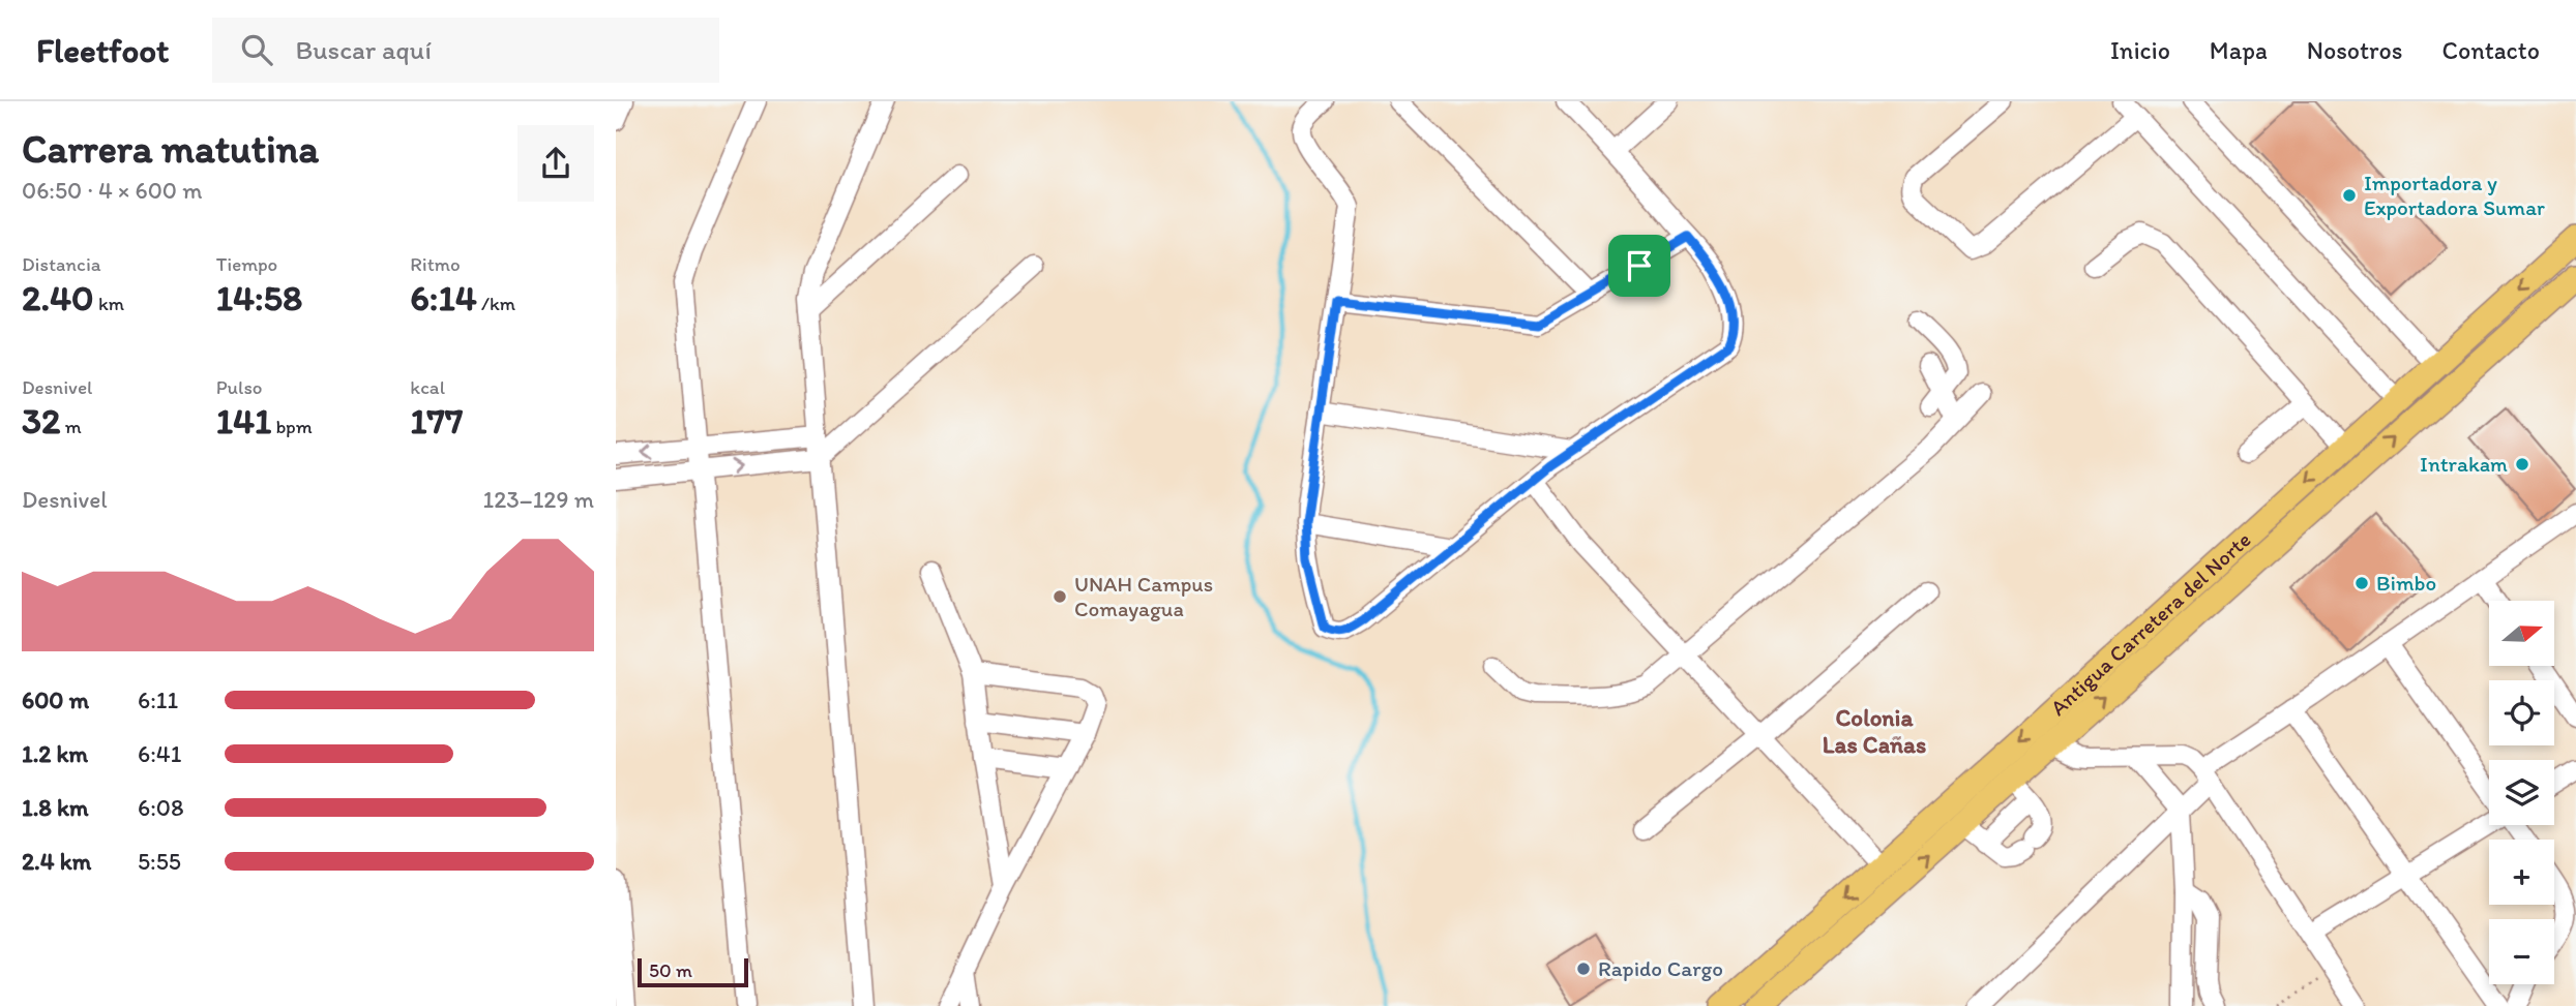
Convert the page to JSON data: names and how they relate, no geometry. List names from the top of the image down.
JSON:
{
  "streets": {
    "main road": ["Antigua Carretera del Norte"]
  },
  "districts": ["Colonia Las Cañas"],
  "places": [
    "Importadora y Exportadora Sumar",
    "Intrakam",
    "Bimbo",
    "UNAH Campus Comayagua",
    "Rapido Cargo"
  ],
  "scale_bar": "50 m",
  "north": "right",
  "page": {
    "header": "Fleetfoot",
    "search": "Buscar aquí",
    "nav": [
      "Inicio",
      "Mapa",
      "Nosotros",
      "Contacto"
    ],
    "heading": ["Carrera matutina", "06:50 · 4 × 600 m"],
    "stats": [
      ["Distancia", "2.40 km"],
      ["Tiempo", "14:58"],
      ["Ritmo", "6:14 /km"],
      ["Desnivel", "32 m"],
      ["Pulso", "141 bpm"],
      ["kcal", "177"]
    ],
    "chart": ["Desnivel", "123–129 m"],
    "map_buttons": ["+", "−"],
    "list": [
      {
        "name": "600 m",
        "note": "6:11"
      },
      {
        "name": "1.2 km",
        "note": "6:41"
      },
      {
        "name": "1.8 km",
        "note": "6:08"
      },
      {
        "name": "2.4 km",
        "note": "5:55"
      }
    ],
    "scale": "50 m"
  }
}
